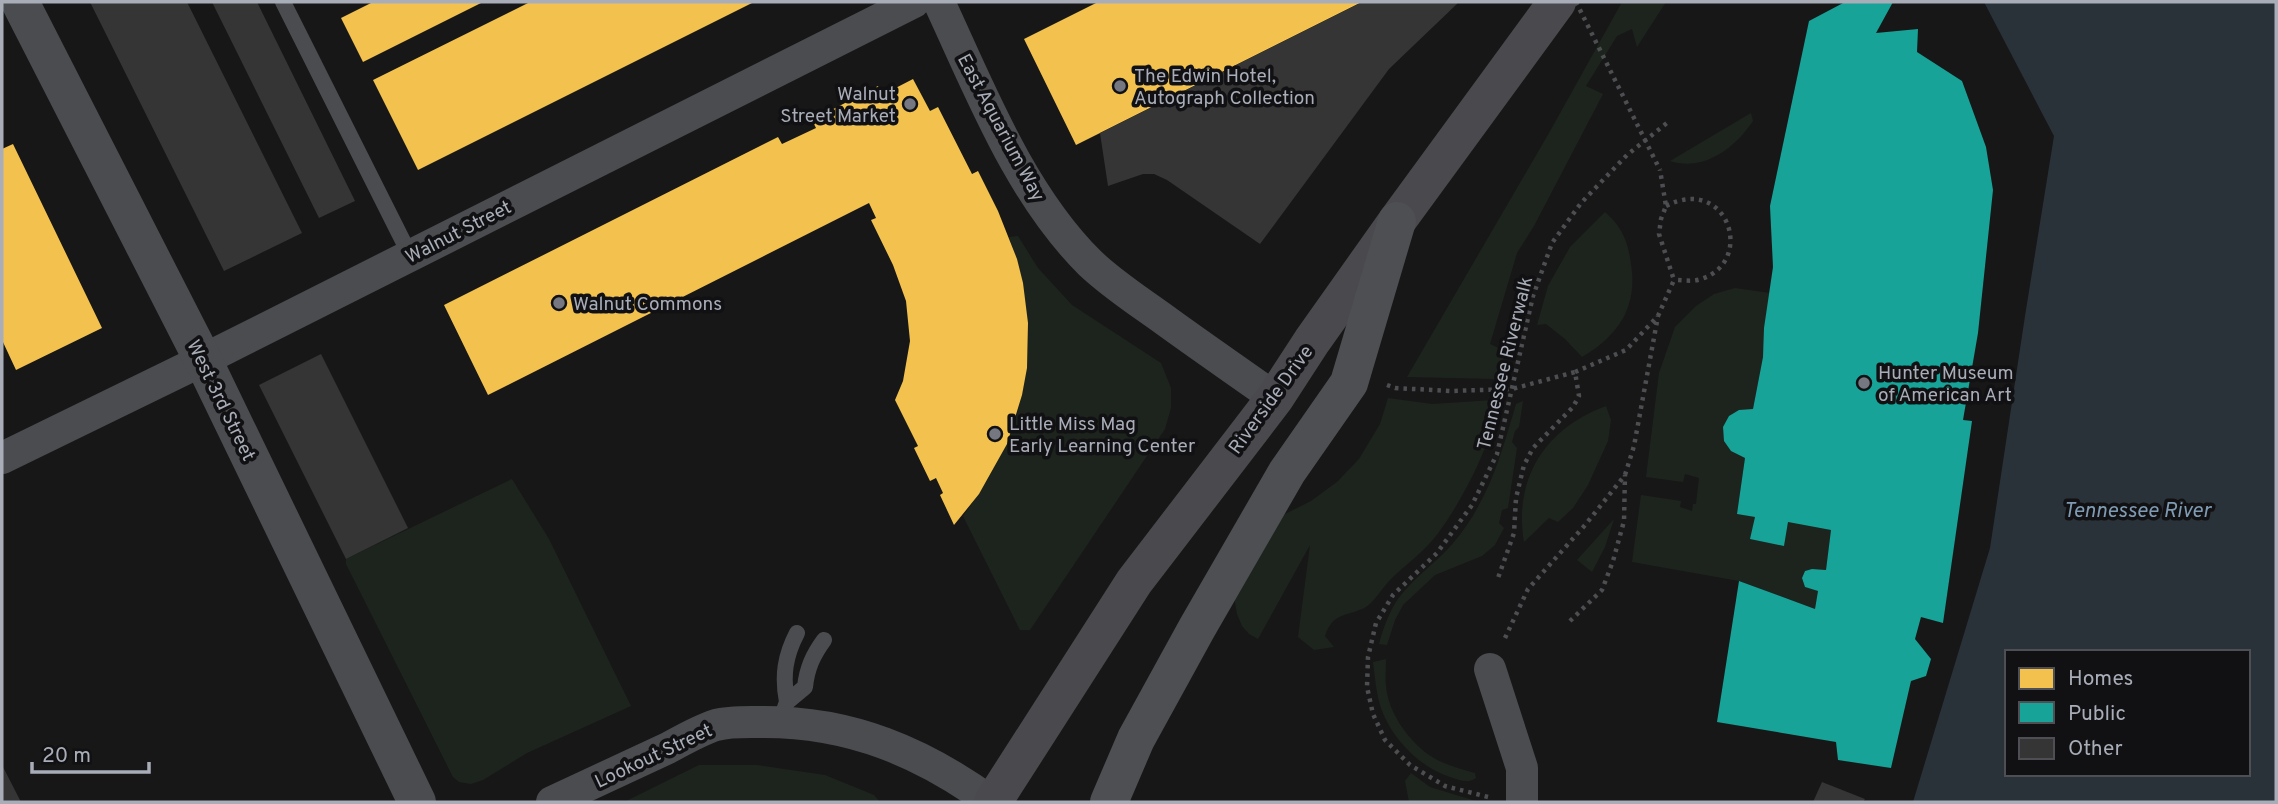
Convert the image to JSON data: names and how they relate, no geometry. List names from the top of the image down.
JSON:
{
  "streets": {
    "main road": ["Riverside Drive"],
    "street": [
      "East Aquarium Way",
      "Walnut Street",
      "West 3rd Street",
      "Lookout Street"
    ],
    "path": ["Tennessee Riverwalk"]
  },
  "crossings": [
    ["East Aquarium Way", "Riverside Drive"],
    ["Walnut Street", "West 3rd Street"],
    ["Riverside Drive", "Lookout Street"]
  ],
  "water": ["Tennessee River"],
  "places": [
    "The Edwin Hotel, Autograph Collection",
    "Walnut Street Market",
    "Walnut Commons",
    "Hunter Museum of American Art",
    "Little Miss Mag Early Learning Center"
  ],
  "legend": ["Homes", "Public", "Other"],
  "scale_bar": "20 m"
}
